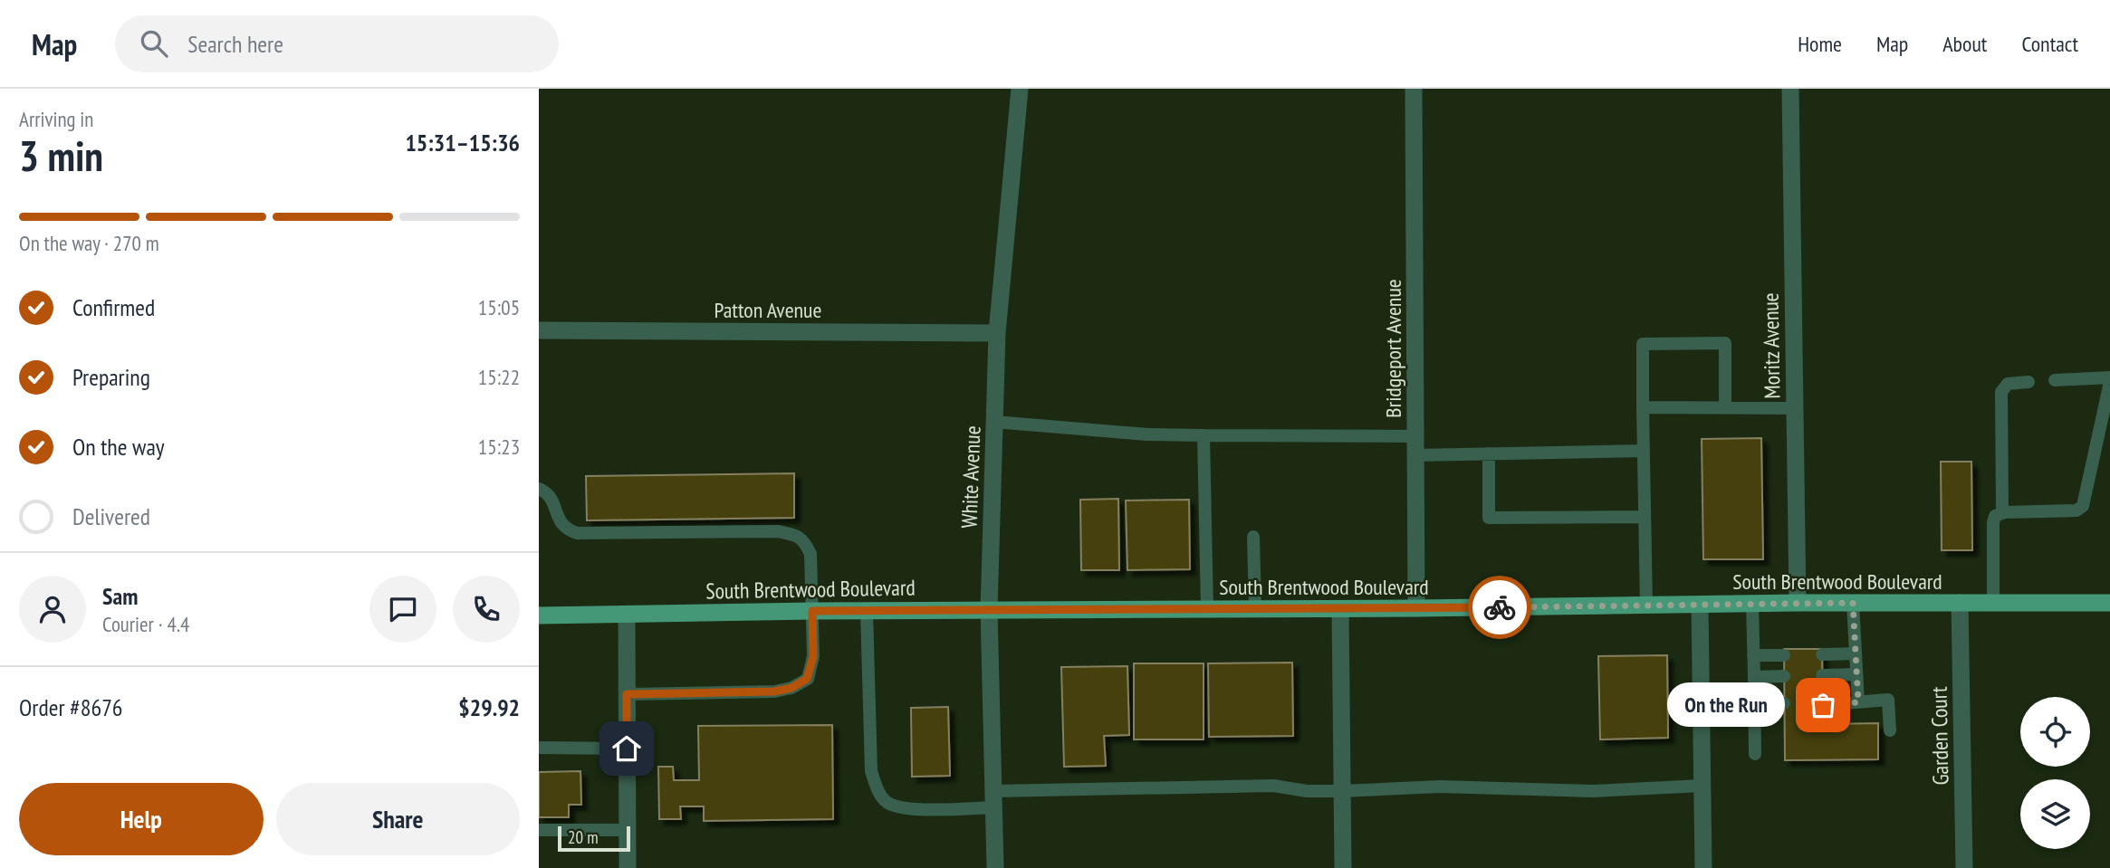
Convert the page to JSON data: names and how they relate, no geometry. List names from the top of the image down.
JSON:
{
  "streets": {
    "main road": ["South Brentwood Boulevard"],
    "street": [
      "Patton Avenue",
      "Moritz Avenue",
      "Bridgeport Avenue",
      "White Avenue",
      "Garden Court"
    ]
  },
  "crossings": [
    ["Patton Avenue", "White Avenue"],
    ["Moritz Avenue", "South Brentwood Boulevard"],
    ["Bridgeport Avenue", "South Brentwood Boulevard"],
    ["White Avenue", "South Brentwood Boulevard"],
    ["South Brentwood Boulevard", "Garden Court"]
  ],
  "places": ["On the Run"],
  "scale_bar": "20 m",
  "page": {
    "header": "Map",
    "search": "Search here",
    "nav": [
      "Home",
      "Map",
      "About",
      "Contact"
    ],
    "heading": ["3 min", "Arriving in", "15:31–15:36"],
    "panel": [
      "Sam",
      "Courier · 4.4",
      "Order #8676",
      "$29.92"
    ],
    "bar": "On the way · 270 m",
    "list": [
      ["Confirmed", "15:05"],
      ["Preparing", "15:22"],
      ["On the way", "15:23"],
      "Delivered"
    ],
    "bubble": "On the Run",
    "buttons": ["Help", "Share"],
    "scale": "20 m"
  }
}
